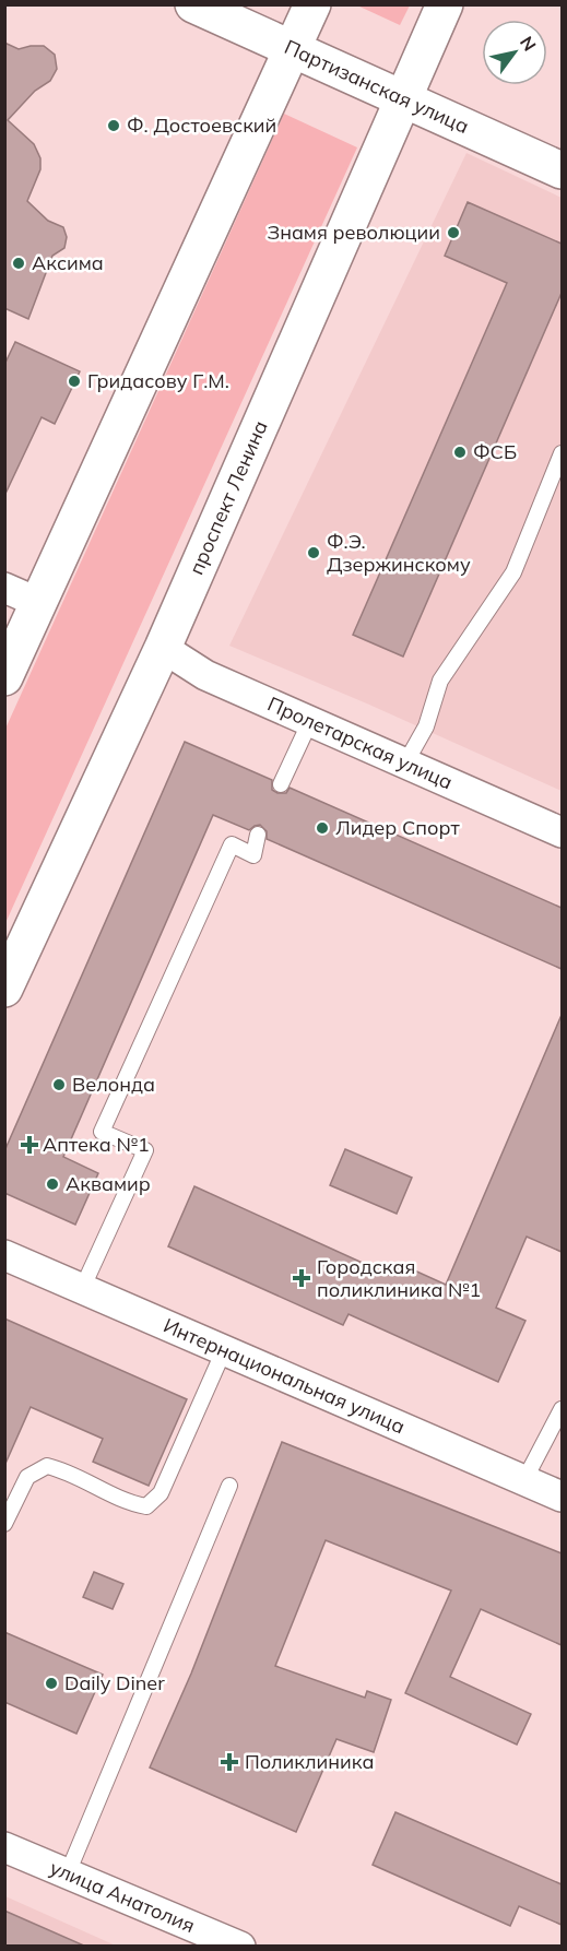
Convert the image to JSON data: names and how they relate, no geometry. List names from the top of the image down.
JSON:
{
  "streets": {
    "main road": ["Партизанская улица", "проспект Ленина"],
    "street": ["Пролетарская улица", "Интернациональная улица", "улица Анатолия"]
  },
  "crossings": [
    ["Партизанская улица", "проспект Ленина"],
    ["проспект Ленина", "Пролетарская улица"]
  ],
  "places": {
    "other": [
      "Ф. Достоевский",
      "Знамя революции",
      "Аксима",
      "Гридасову Г.М.",
      "ФСБ",
      "Ф.Э. Дзержинскому",
      "Лидер Спорт",
      "Велонда",
      "Аквамир",
      "Daily Diner"
    ],
    "health": ["Аптека №1", "Городская поликлиника №1", "Поликлиника"]
  },
  "north": "top right"
}
